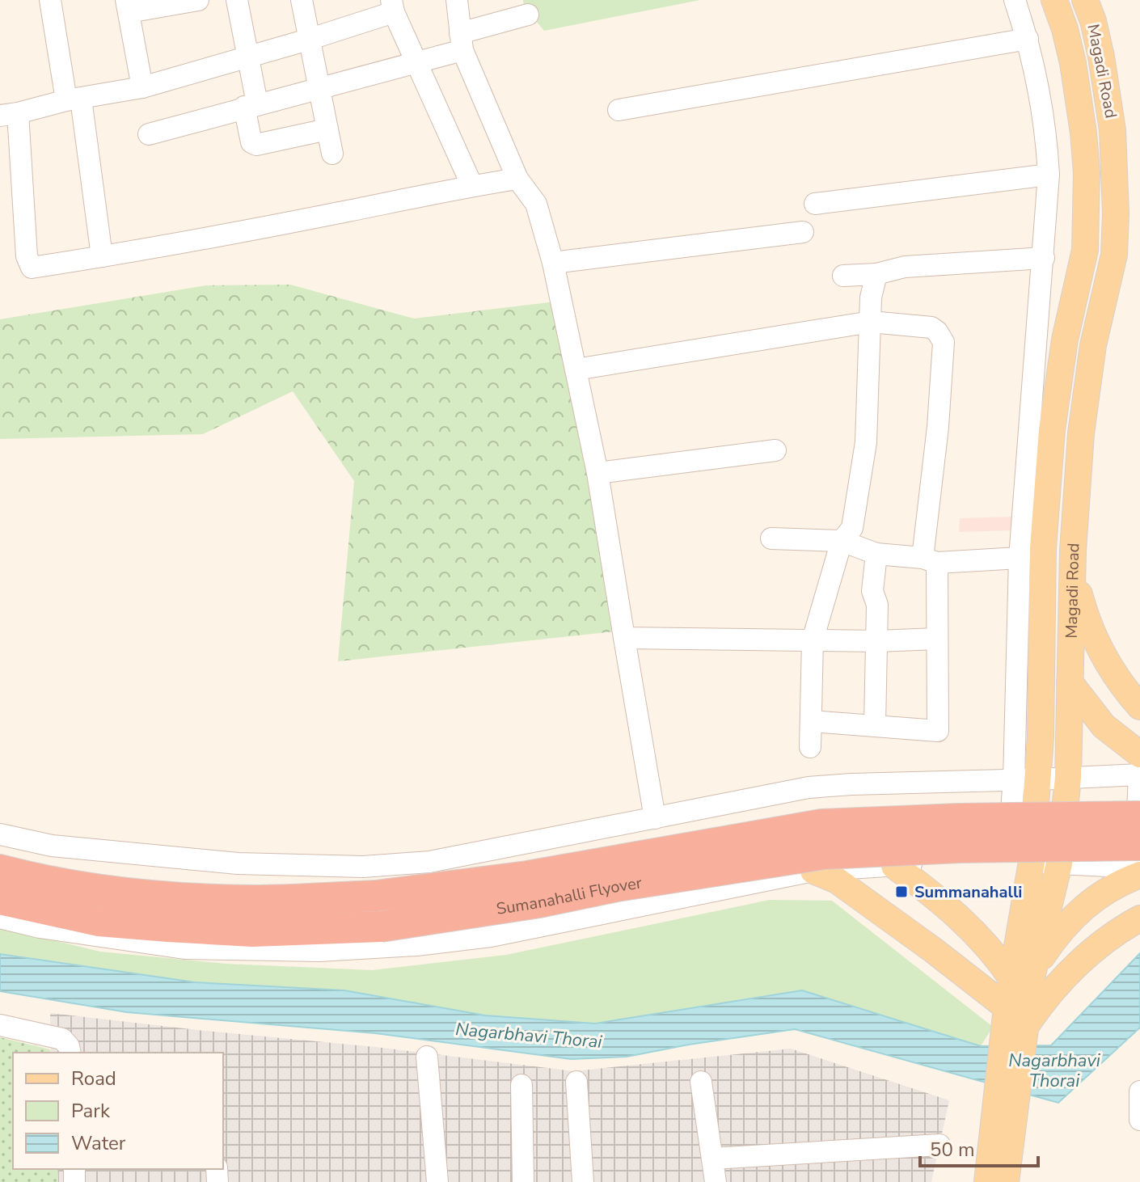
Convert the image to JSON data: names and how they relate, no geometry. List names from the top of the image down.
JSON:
{
  "streets": {
    "highway": ["Sumanahalli Flyover"],
    "main road": ["Magadi Road"]
  },
  "water": ["Nagarbhavi Thorai"],
  "places": {
    "transit": ["Summanahalli"]
  },
  "legend": ["Road", "Park", "Water"],
  "scale_bar": "50 m"
}
